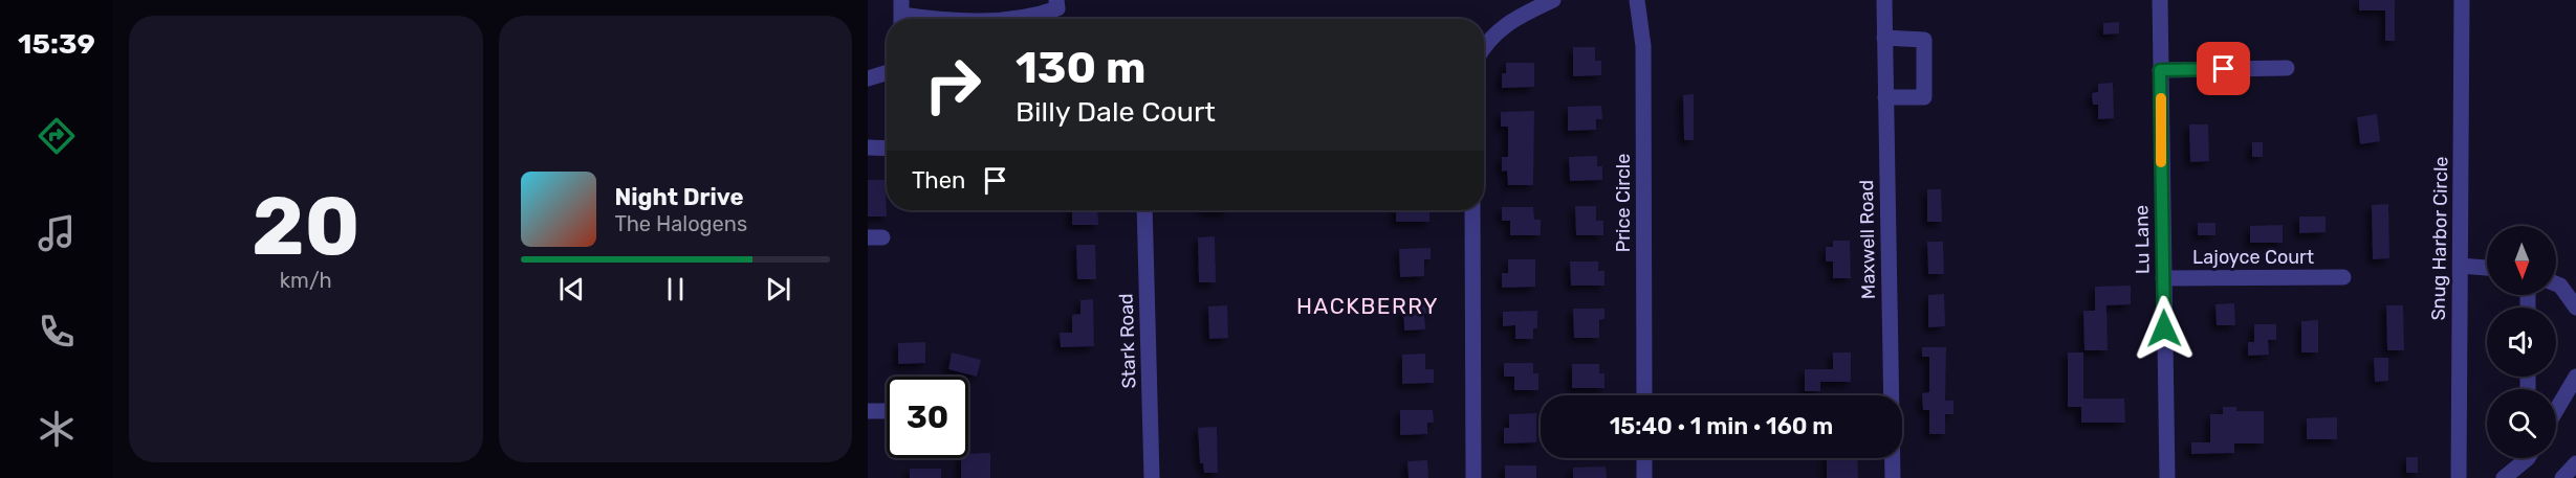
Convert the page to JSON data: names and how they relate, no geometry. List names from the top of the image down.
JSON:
{
  "streets": {
    "street": [
      "Price Circle",
      "Snug Harbor Circle",
      "Maxwell Road",
      "Lu Lane",
      "Lajoyce Court",
      "Stark Road"
    ]
  },
  "crossings": [
    ["Lu Lane", "Lajoyce Court"]
  ],
  "districts": ["HACKBERRY"],
  "north": "bottom",
  "page": {
    "tabs": "15:39",
    "tile": ["20", "km/h"],
    "turn": ["130 m", "Billy Dale Court"],
    "then": "Then",
    "song": ["Night Drive", "The Halogens"],
    "limit": "30",
    "trip": "15:40 · 1 min · 160 m"
  }
}
